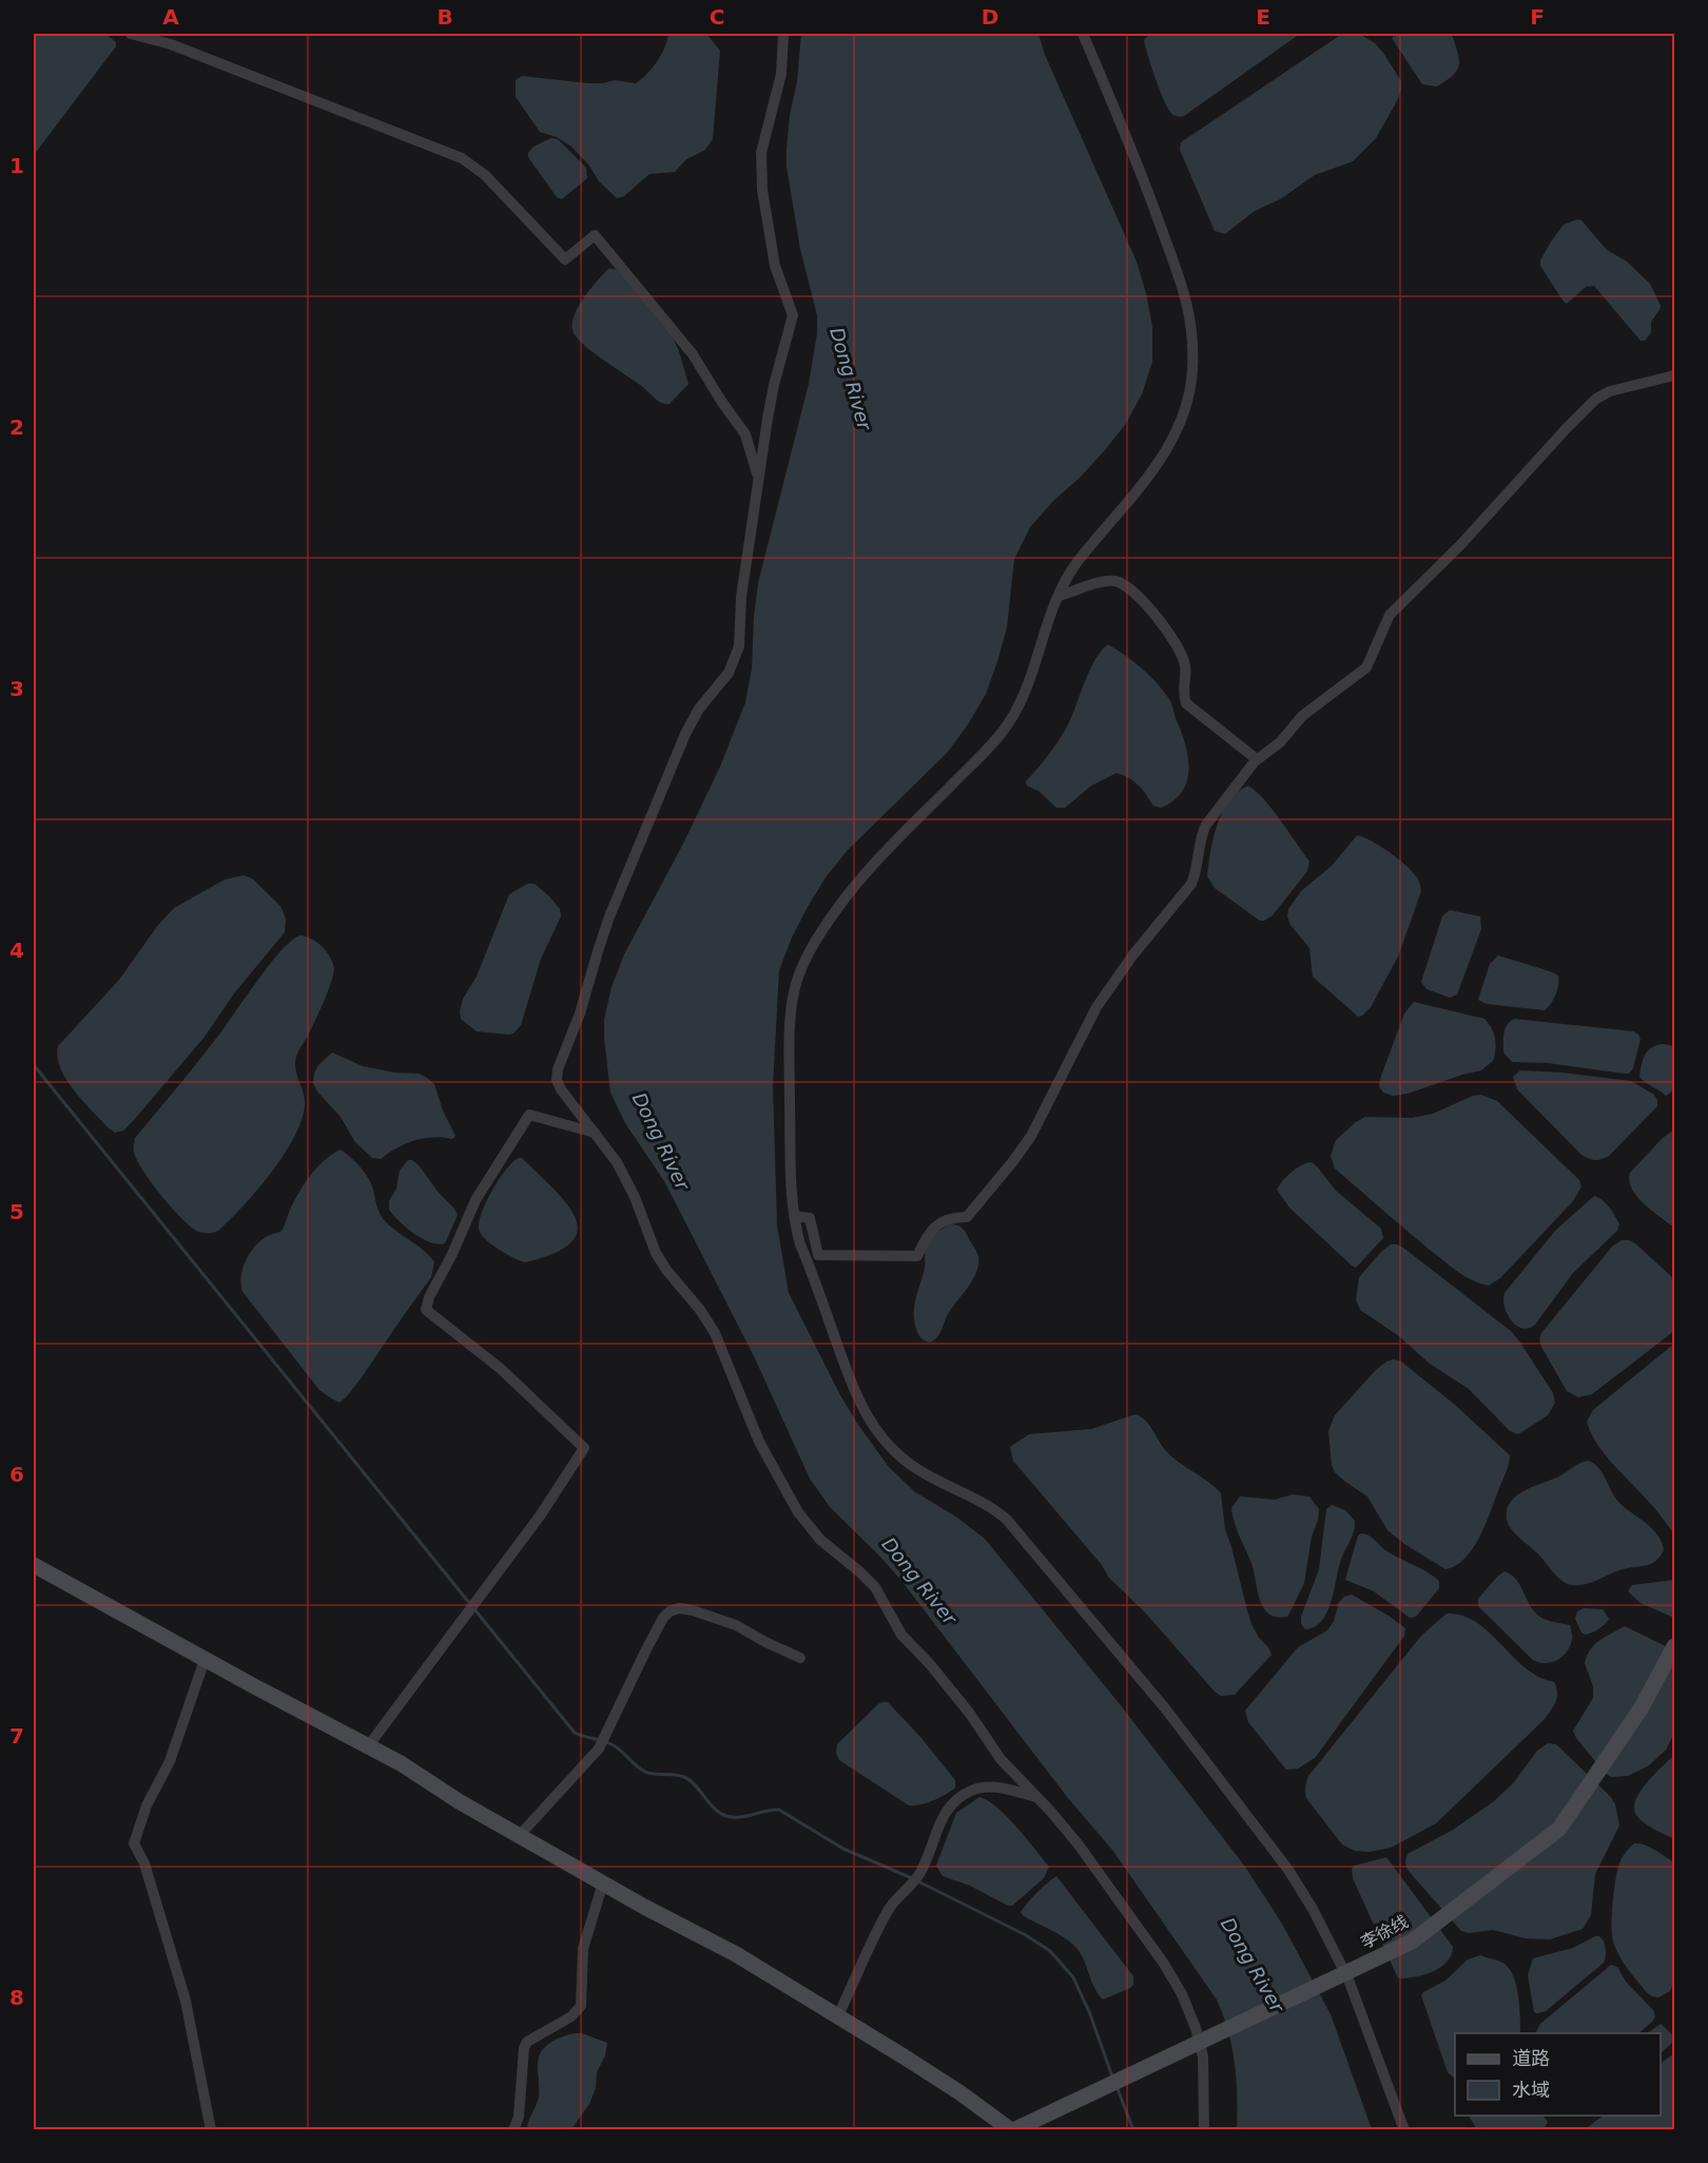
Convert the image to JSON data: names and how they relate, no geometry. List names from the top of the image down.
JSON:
{
  "streets": {
    "street": ["李徐线"]
  },
  "water": ["Dong River"],
  "legend": ["道路", "水域"],
  "grid": {
    "columns": [
      "A",
      "B",
      "C",
      "D",
      "E",
      "F"
    ],
    "rows": [
      "1",
      "2",
      "3",
      "4",
      "5",
      "6",
      "7",
      "8"
    ]
  }
}
